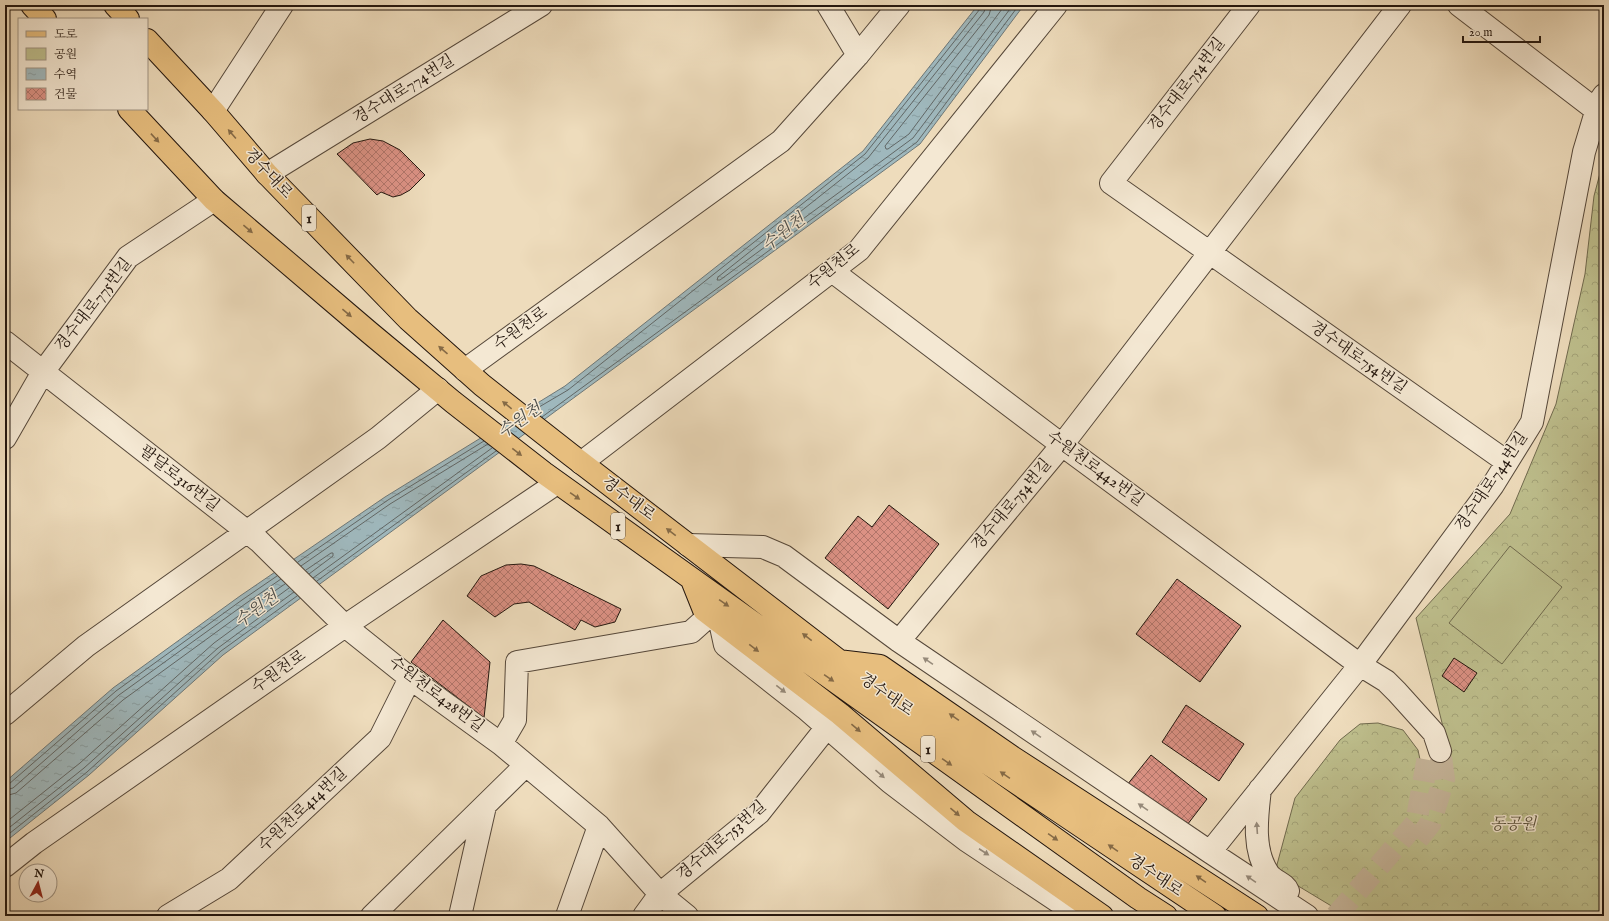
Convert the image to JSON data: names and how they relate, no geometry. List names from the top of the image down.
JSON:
{
  "streets": {
    "main road": ["경수대로", "1"],
    "street": [
      "경수대로754번길",
      "경수대로774번길",
      "수원천로",
      "경수대로775번길",
      "수원천로442번길",
      "팔달로316번길",
      "경수대로744번길",
      "수원천로428번길",
      "수원천로414번길",
      "경수대로753번길"
    ]
  },
  "crossings": [
    ["경수대로754번길", "수원천로442번길"],
    ["경수대로754번길", "경수대로744번길"],
    ["경수대로774번길", "경수대로"],
    ["경수대로", "1"],
    ["경수대로", "수원천로"],
    ["1", "수원천로"],
    ["1", "경수대로775번길"],
    ["수원천로", "수원천로442번길"],
    ["수원천로", "팔달로316번길"],
    ["수원천로", "수원천로428번길"],
    ["경수대로775번길", "팔달로316번길"],
    ["수원천로442번길", "경수대로744번길"],
    ["팔달로316번길", "수원천로428번길"],
    ["수원천로428번길", "수원천로414번길"],
    ["수원천로428번길", "경수대로753번길"]
  ],
  "water": ["수원천"],
  "parks": ["동공원"],
  "legend": [
    "도로",
    "공원",
    "수역",
    "건물"
  ],
  "scale_bar": "20 m",
  "north": "top"
}
